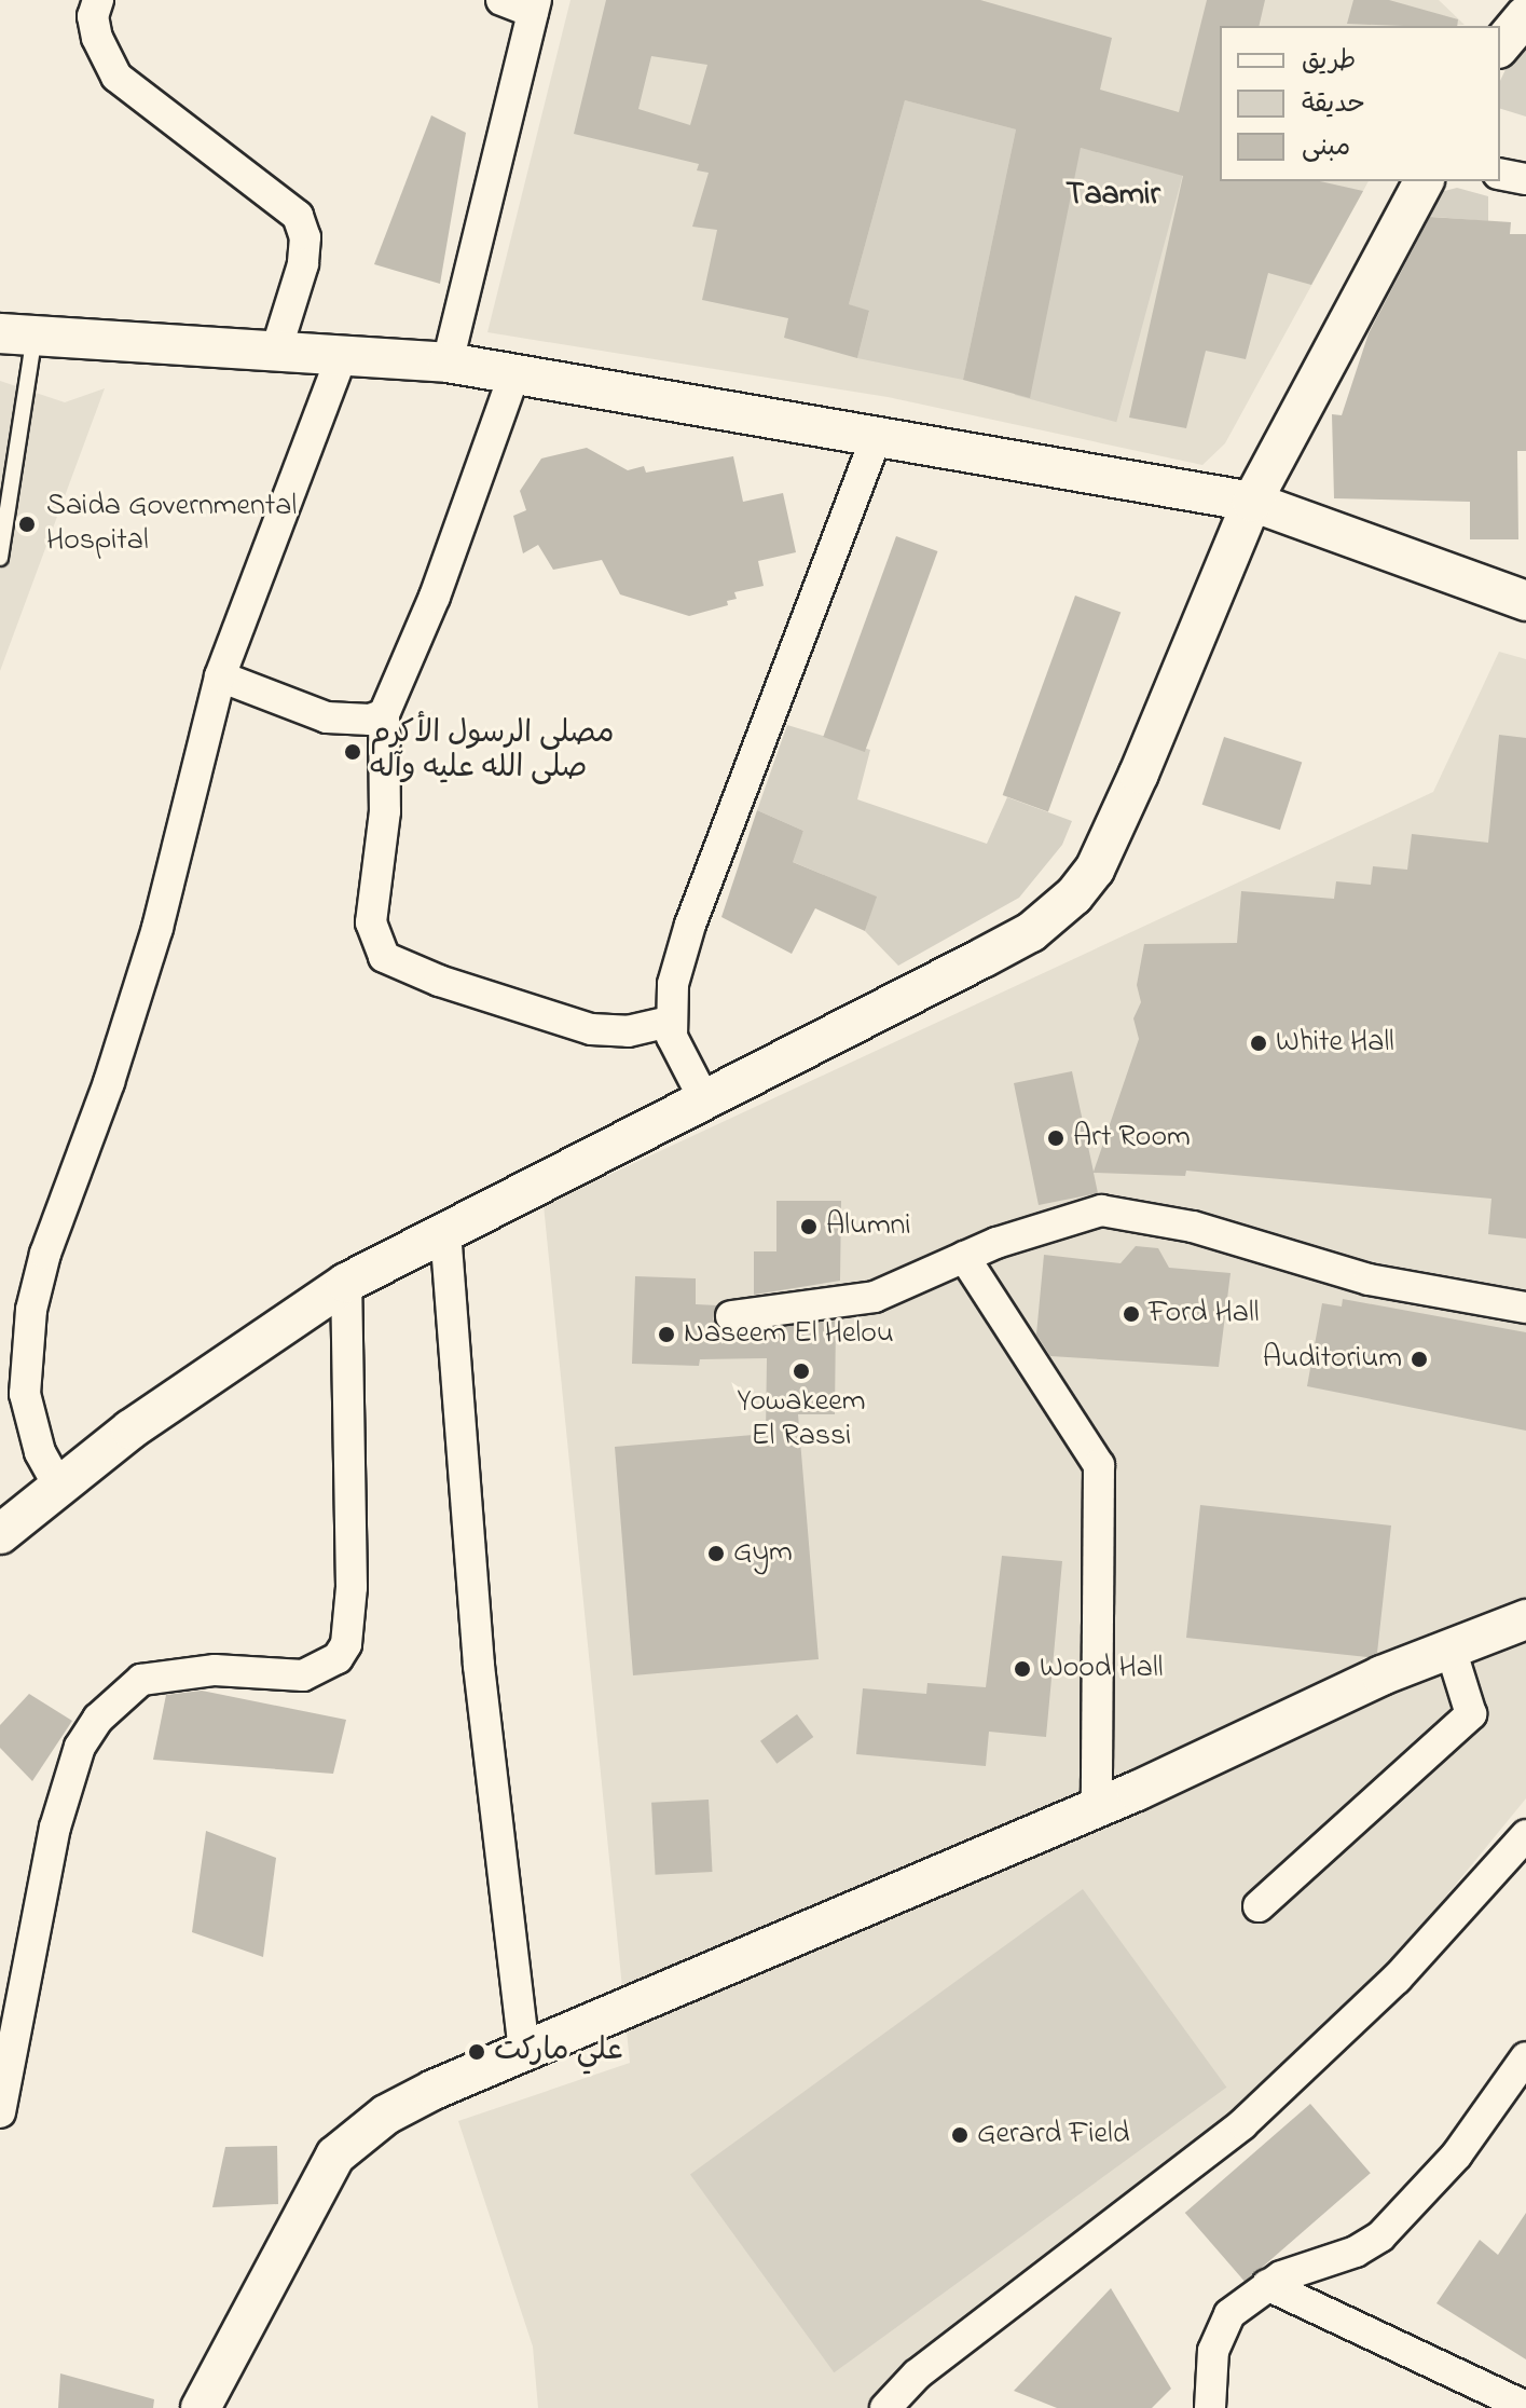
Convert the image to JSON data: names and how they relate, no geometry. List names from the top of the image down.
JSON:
{
  "districts": ["Taamir"],
  "places": [
    "Saida Governmental Hospital",
    "مصلى الرسول الأكرم صلى الله عليه وآله",
    "White Hall",
    "Art Room",
    "Alumni",
    "Ford Hall",
    "Naseem El Helou",
    "Auditorium",
    "Yowakeem El Rassi",
    "Gym",
    "Wood Hall",
    "علي ماركت",
    "Gerard Field"
  ],
  "legend": ["طريق", "حديقة", "مبنى"]
}
